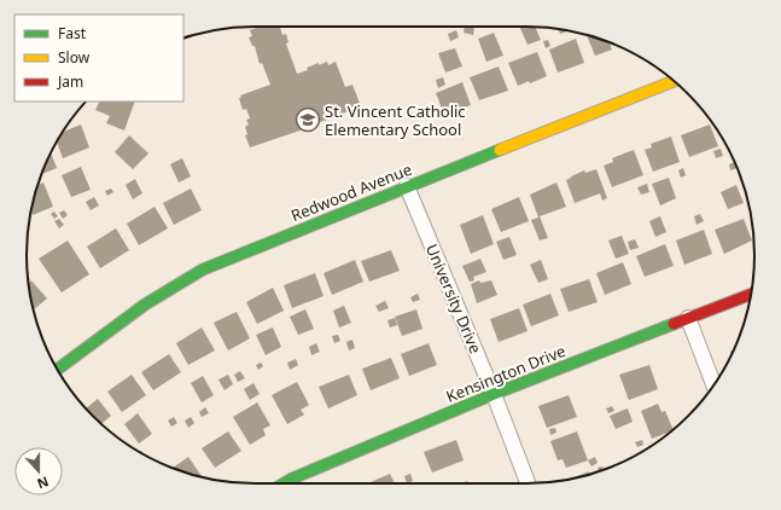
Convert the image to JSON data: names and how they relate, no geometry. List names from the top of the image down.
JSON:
{
  "streets": {
    "street": ["Redwood Avenue", "University Drive", "Kensington Drive"]
  },
  "crossings": [
    ["Redwood Avenue", "University Drive"],
    ["University Drive", "Kensington Drive"]
  ],
  "places": {
    "school or university": ["St. Vincent Catholic Elementary School"]
  },
  "legend": ["Fast", "Slow", "Jam"],
  "north": "bottom"
}
